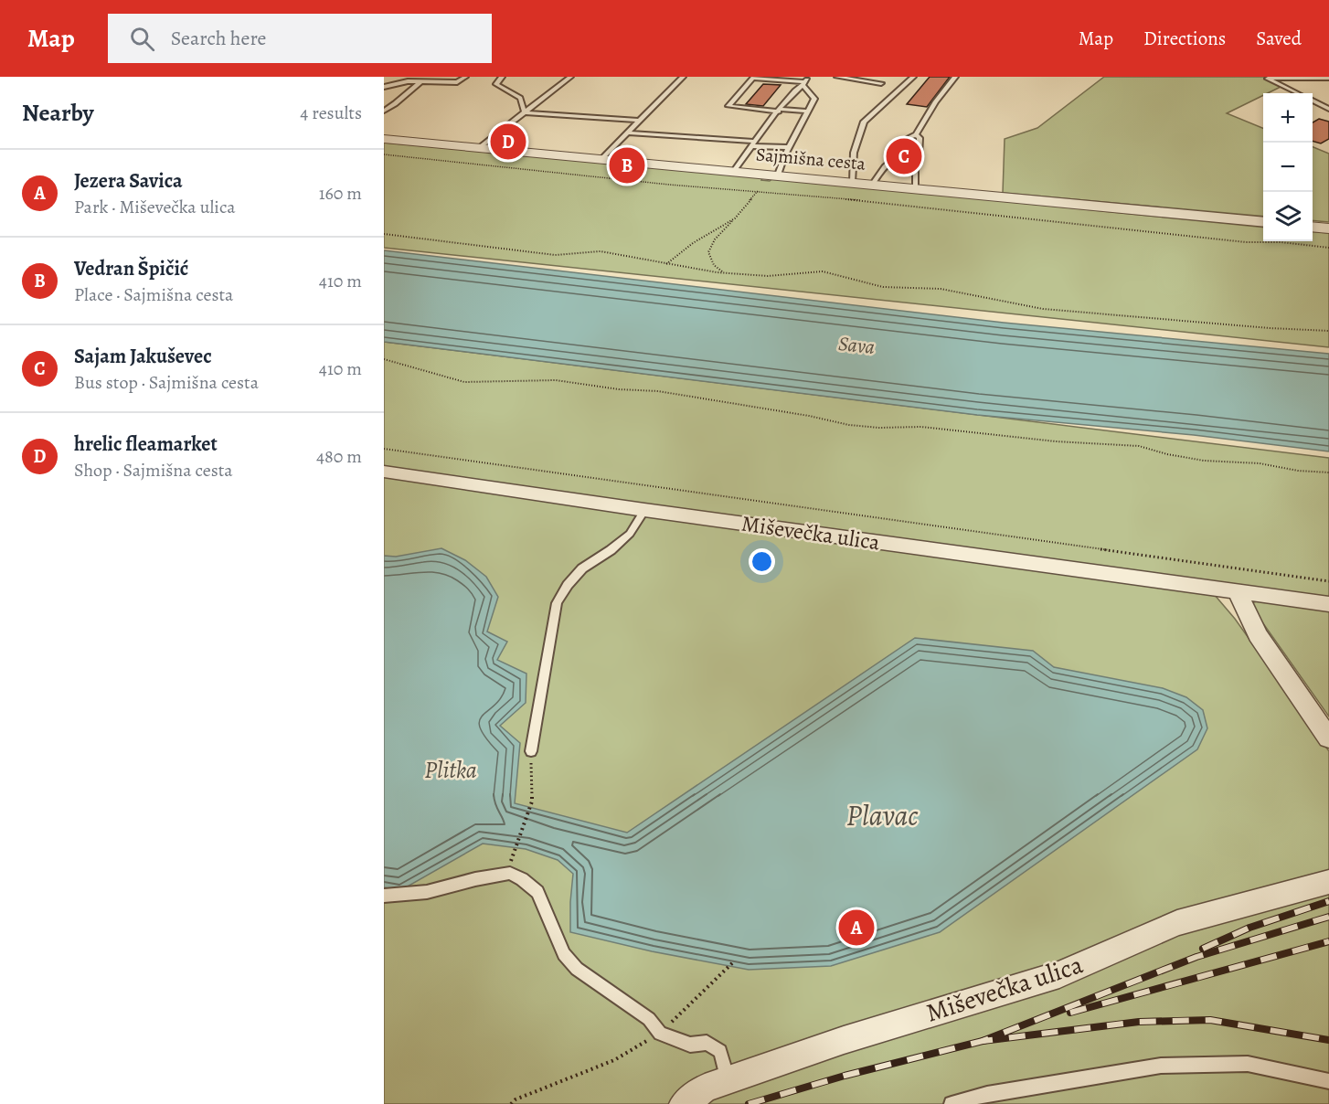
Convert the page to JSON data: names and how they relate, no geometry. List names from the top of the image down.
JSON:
{
  "streets": {
    "street": ["Sajmišna cesta", "Miševečka ulica"]
  },
  "water": ["Sava", "Plitka", "Plavac"],
  "page": {
    "header": "Map",
    "search": "Search here",
    "nav": ["Map", "Directions", "Saved"],
    "heading": ["Nearby", "4 results"],
    "map_buttons": ["+", "−"],
    "pins": [
      "D",
      "C",
      "B",
      "A"
    ],
    "list": [
      {
        "mark": "A",
        "name": "Jezera Savica",
        "note": "Park · Miševečka ulica",
        "value": "160 m"
      },
      {
        "mark": "B",
        "name": "Vedran Špičić",
        "note": "Place · Sajmišna cesta",
        "value": "410 m"
      },
      {
        "mark": "C",
        "name": "Sajam Jakuševec",
        "note": "Bus stop · Sajmišna cesta",
        "value": "410 m"
      },
      {
        "mark": "D",
        "name": "hrelic fleamarket",
        "note": "Shop · Sajmišna cesta",
        "value": "480 m"
      }
    ]
  }
}
